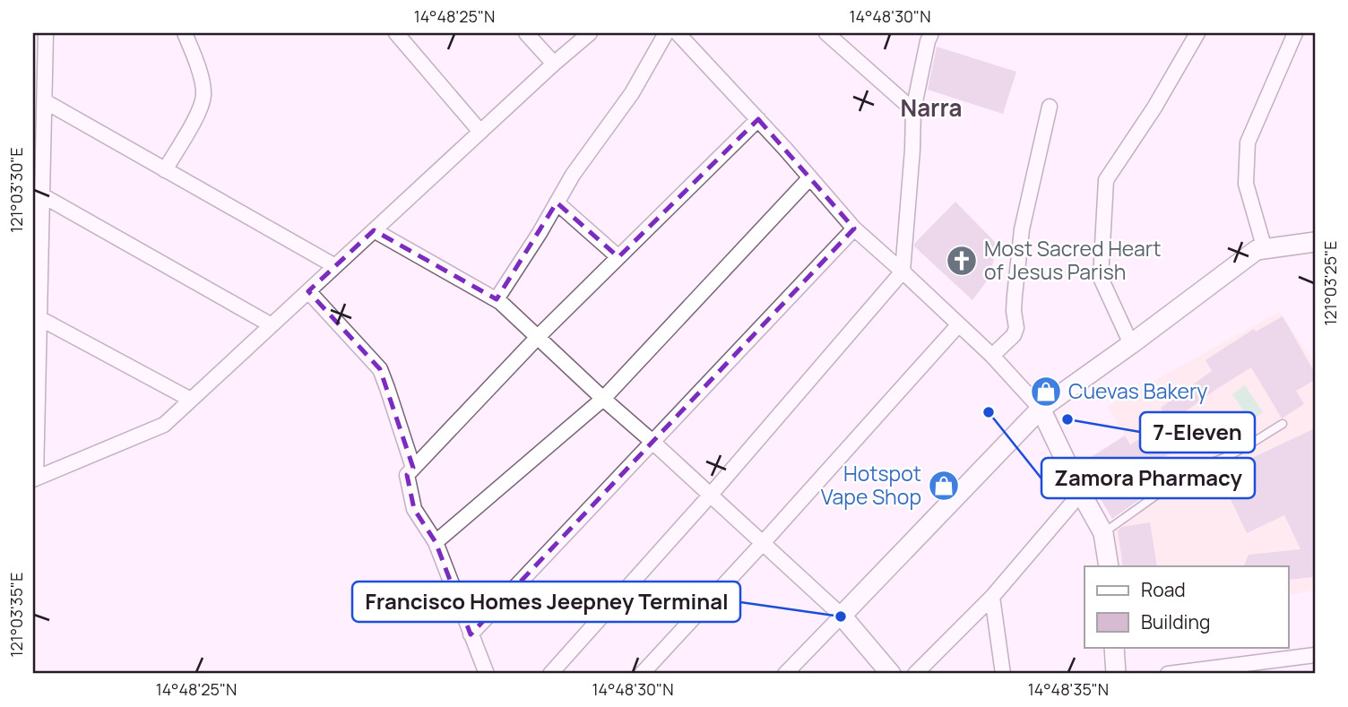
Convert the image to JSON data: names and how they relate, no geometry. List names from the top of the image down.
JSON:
{
  "districts": ["Narra"],
  "places": {
    "church": ["Most Sacred Heart of Jesus Parish"],
    "shop": ["Cuevas Bakery", "Hotspot Vape Shop"],
    "other": ["Zamora Pharmacy", "7-Eleven", "Francisco Homes Jeepney Terminal"]
  },
  "legend": ["Road", "Building"],
  "coordinates": [
    "14°48'25\"N",
    "14°48'30\"N",
    "121°03'30\"E",
    "121°03'25\"E",
    "121°03'35\"E",
    "14°48'35\"N"
  ]
}
